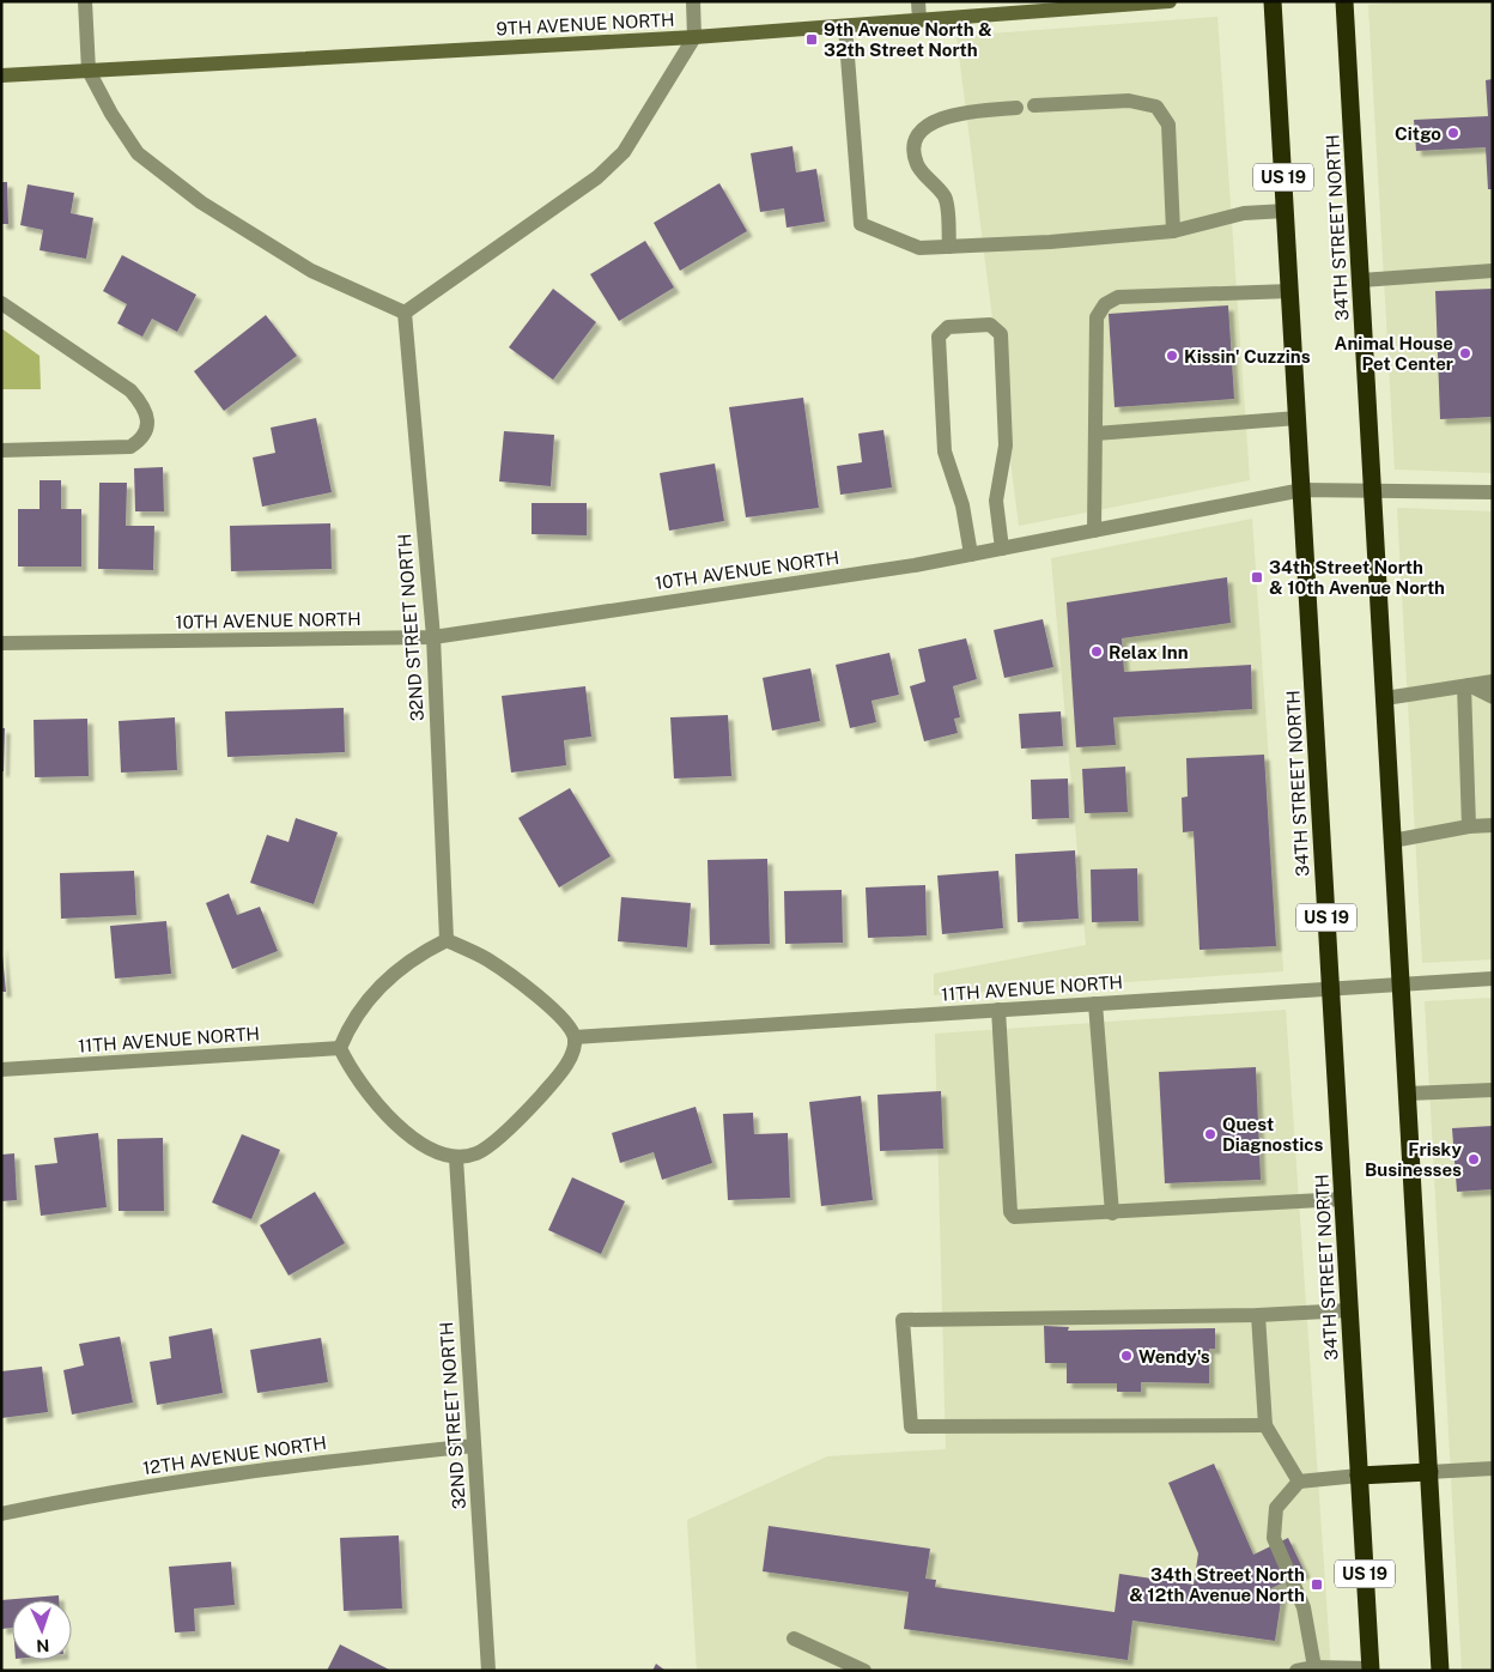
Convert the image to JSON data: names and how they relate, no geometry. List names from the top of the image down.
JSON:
{
  "streets": {
    "highway": ["US 19", "34TH STREET NORTH"],
    "street": [
      "9TH AVENUE NORTH",
      "10TH AVENUE NORTH",
      "32ND STREET NORTH",
      "11TH AVENUE NORTH",
      "12TH AVENUE NORTH"
    ]
  },
  "crossings": [
    ["34TH STREET NORTH", "10TH AVENUE NORTH"],
    ["34TH STREET NORTH", "11TH AVENUE NORTH"],
    ["10TH AVENUE NORTH", "32ND STREET NORTH"],
    ["32ND STREET NORTH", "11TH AVENUE NORTH"],
    ["32ND STREET NORTH", "12TH AVENUE NORTH"]
  ],
  "places": {
    "transit": ["9th Avenue North & 32th Street North", "34th Street North & 10th Avenue North", "34th Street North & 12th Avenue North"],
    "other": [
      "Citgo",
      "Animal House Pet Center",
      "Kissin' Cuzzins",
      "Relax Inn",
      "Quest Diagnostics",
      "Frisky Businesses",
      "Wendy's"
    ]
  },
  "north": "bottom"
}
